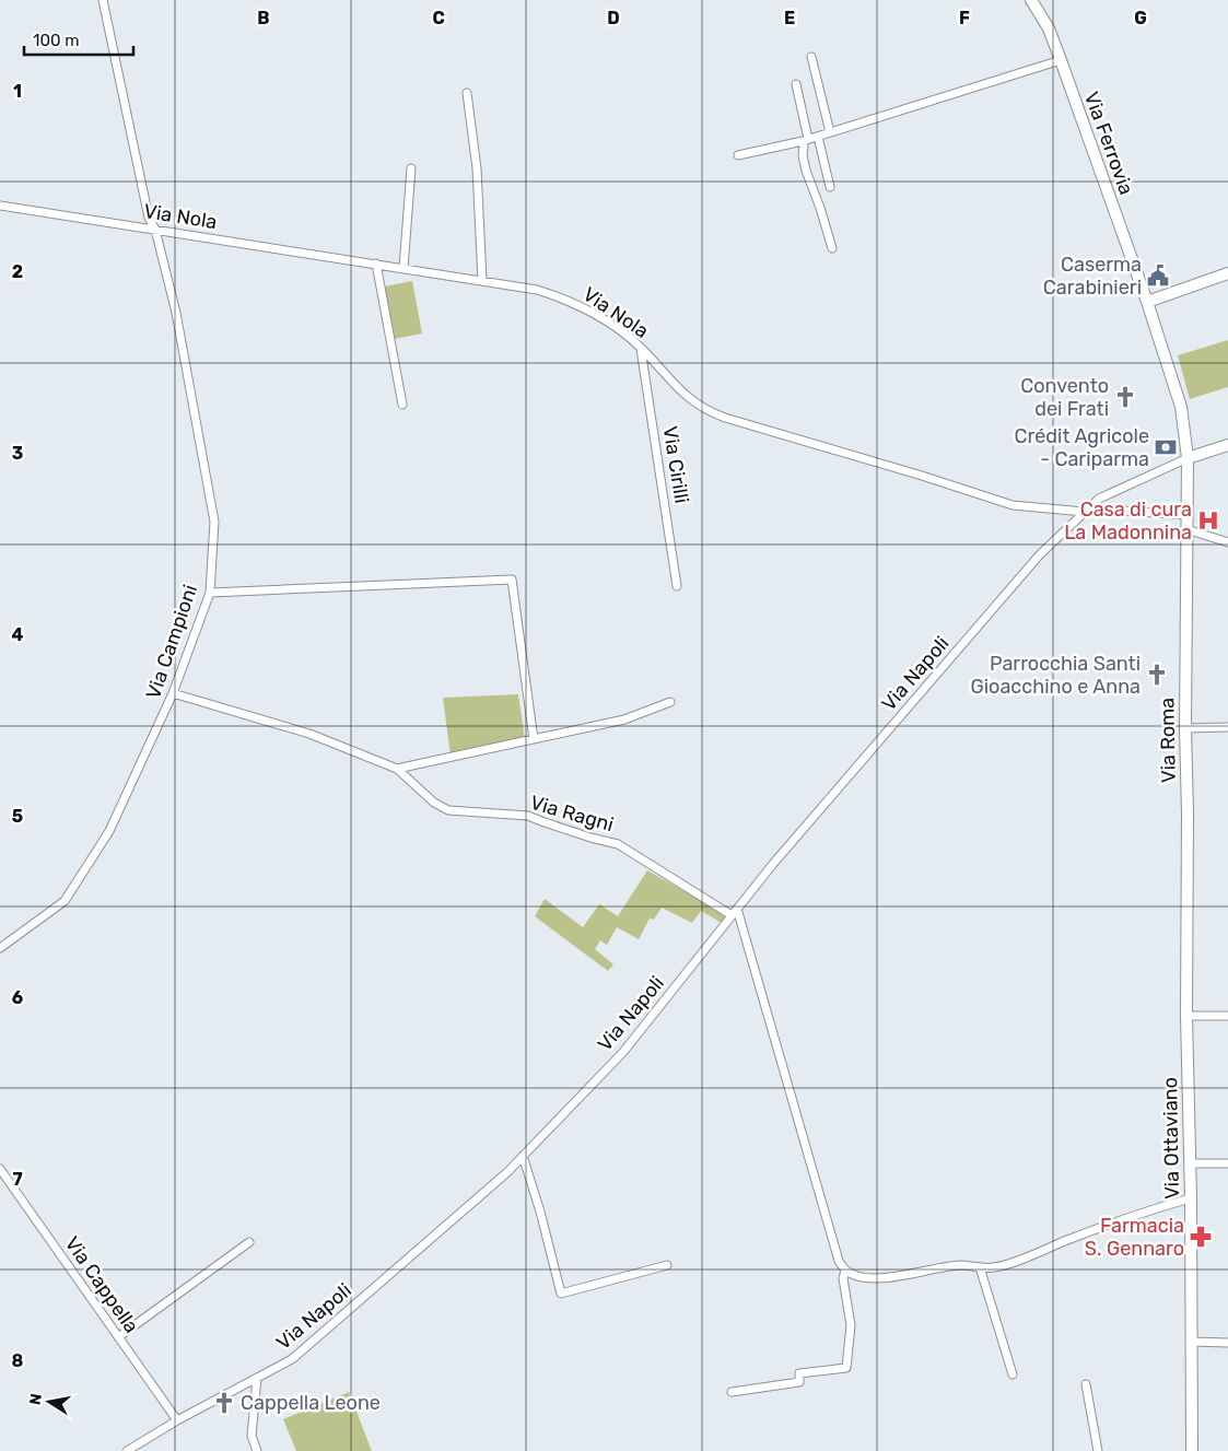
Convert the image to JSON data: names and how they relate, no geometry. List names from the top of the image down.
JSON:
{
  "streets": {
    "main road": ["Via Ferrovia", "Via Roma", "Via Ottaviano"],
    "street": [
      "Via Nola",
      "Via Cirilli",
      "Via Campioni",
      "Via Napoli",
      "Via Ragni",
      "Via Cappella"
    ]
  },
  "crossings": [
    ["Via Ferrovia", "Via Napoli"],
    ["Via Ferrovia", "Via Roma"],
    ["Via Nola", "Via Cirilli"],
    ["Via Nola", "Via Campioni"],
    ["Via Nola", "Via Napoli"],
    ["Via Nola", "Via Roma"],
    ["Via Campioni", "Via Ragni"],
    ["Via Napoli", "Via Roma"],
    ["Via Napoli", "Via Ragni"],
    ["Via Napoli", "Via Cappella"],
    ["Via Roma", "Via Ottaviano"]
  ],
  "places": {
    "public building": ["Caserma Carabinieri"],
    "church": ["Convento dei Frati", "Parrocchia Santi Gioacchino e Anna", "Cappella Leone"],
    "bank": ["Crédit Agricole - Cariparma"],
    "hospital": ["Casa di cura La Madonnina"],
    "pharmacy": ["Farmacia S. Gennaro"]
  },
  "scale_bar": "100 m",
  "north": "left",
  "grid": {
    "columns": [
      "B",
      "C",
      "D",
      "E",
      "F",
      "G"
    ],
    "rows": [
      "1",
      "2",
      "3",
      "4",
      "5",
      "6",
      "7",
      "8"
    ]
  }
}
